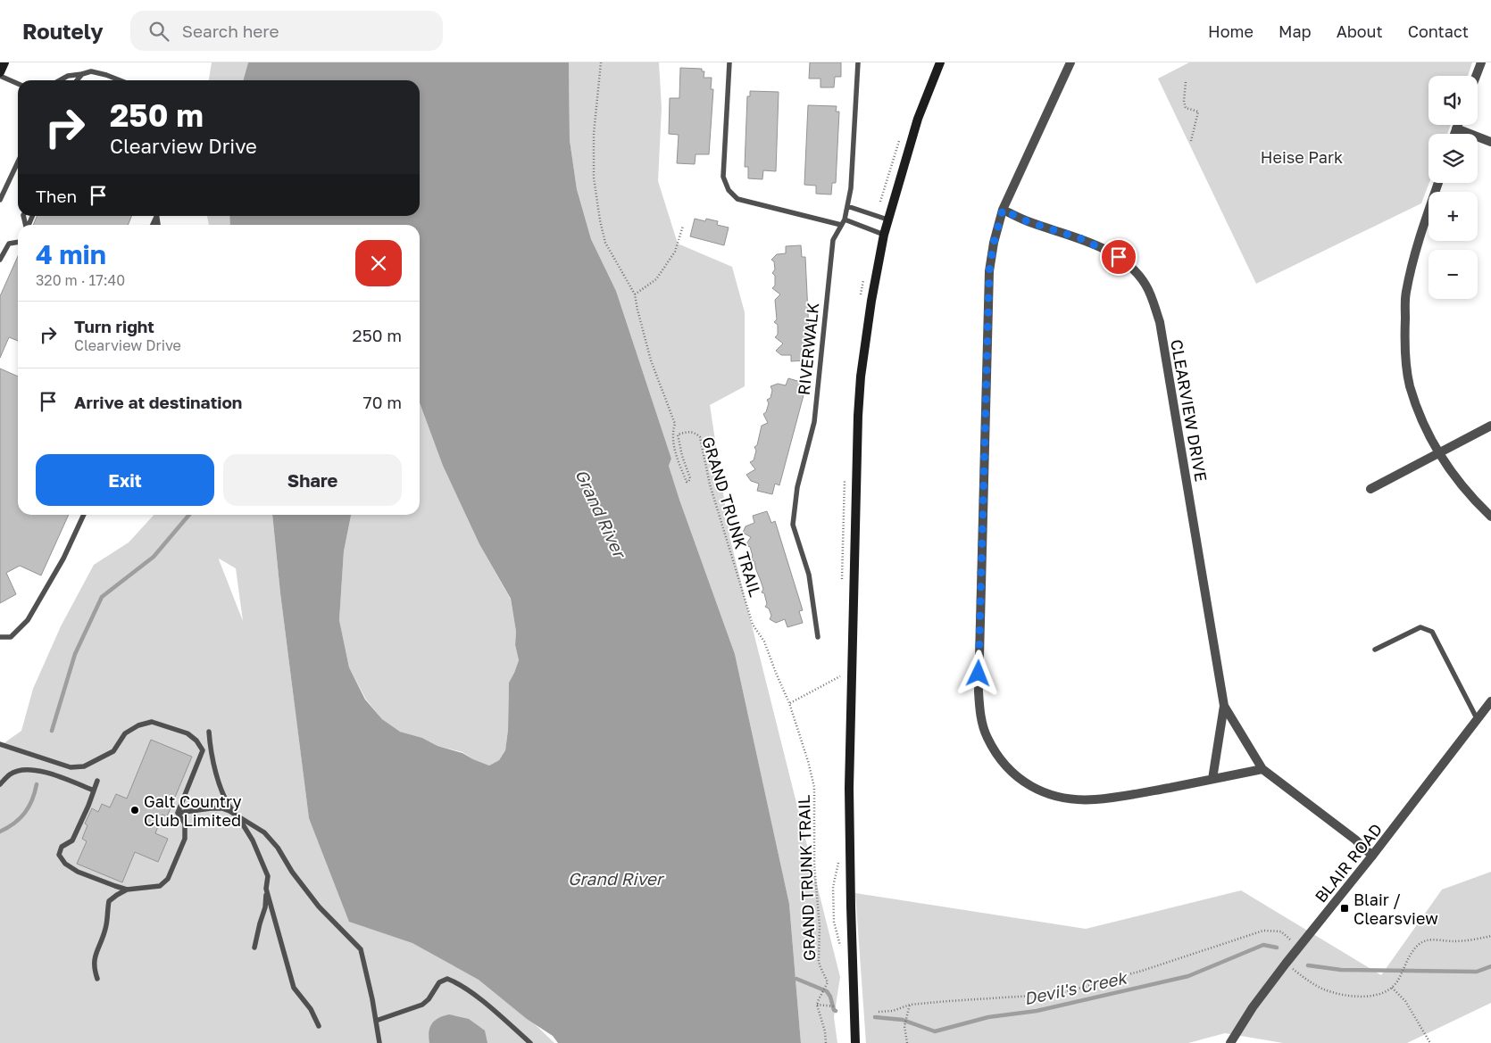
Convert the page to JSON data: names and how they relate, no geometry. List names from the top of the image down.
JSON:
{
  "streets": {
    "street": ["CLEARVIEW DRIVE", "BLAIR ROAD"],
    "lane": ["RIVERWALK"],
    "path": ["GRAND TRUNK TRAIL"]
  },
  "crossings": [
    ["CLEARVIEW DRIVE", "BLAIR ROAD"]
  ],
  "water": ["Grand River", "Devil's Creek"],
  "parks": ["Heise Park"],
  "places": {
    "other": ["Galt Country Club Limited"],
    "transit": ["Blair / Clearsview"]
  },
  "page": {
    "header": "Routely",
    "search": "Search here",
    "nav": [
      "Home",
      "Map",
      "About",
      "Contact"
    ],
    "map_buttons": ["+", "−"],
    "turn": ["250 m", "Clearview Drive"],
    "then": "Then",
    "heading": ["4 min", "320 m · 17:40"],
    "list": [
      {
        "name": "Turn right",
        "note": "Clearview Drive",
        "value": "250 m"
      },
      {
        "name": "Arrive at destination",
        "value": "70 m"
      }
    ],
    "buttons": ["Exit", "Share"]
  }
}
